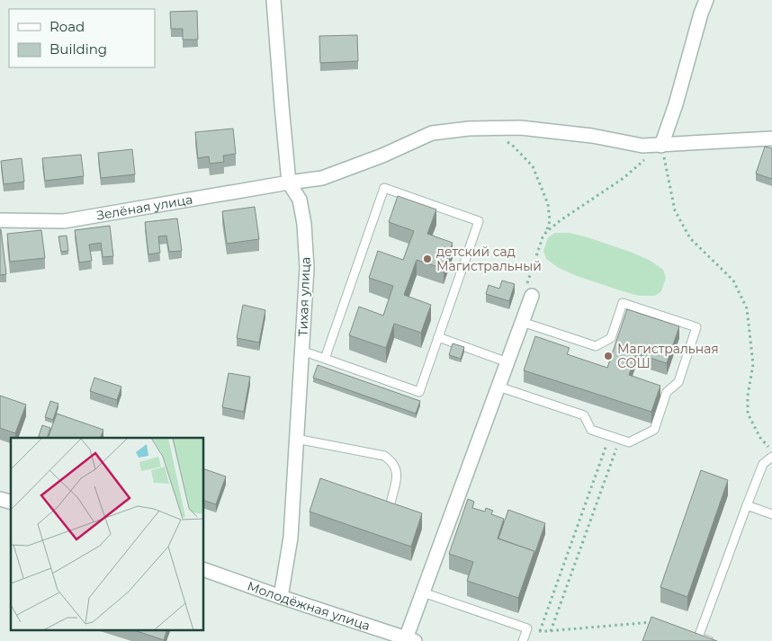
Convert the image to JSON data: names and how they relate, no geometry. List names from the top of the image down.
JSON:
{
  "streets": {
    "street": ["Зелёная улица", "Тихая улица", "Молодёжная улица"]
  },
  "crossings": [
    ["Зелёная улица", "Тихая улица"],
    ["Тихая улица", "Молодёжная улица"]
  ],
  "places": ["детский сад Магистральный", "Магистральная СОШ"],
  "legend": ["Road", "Building"]
}
